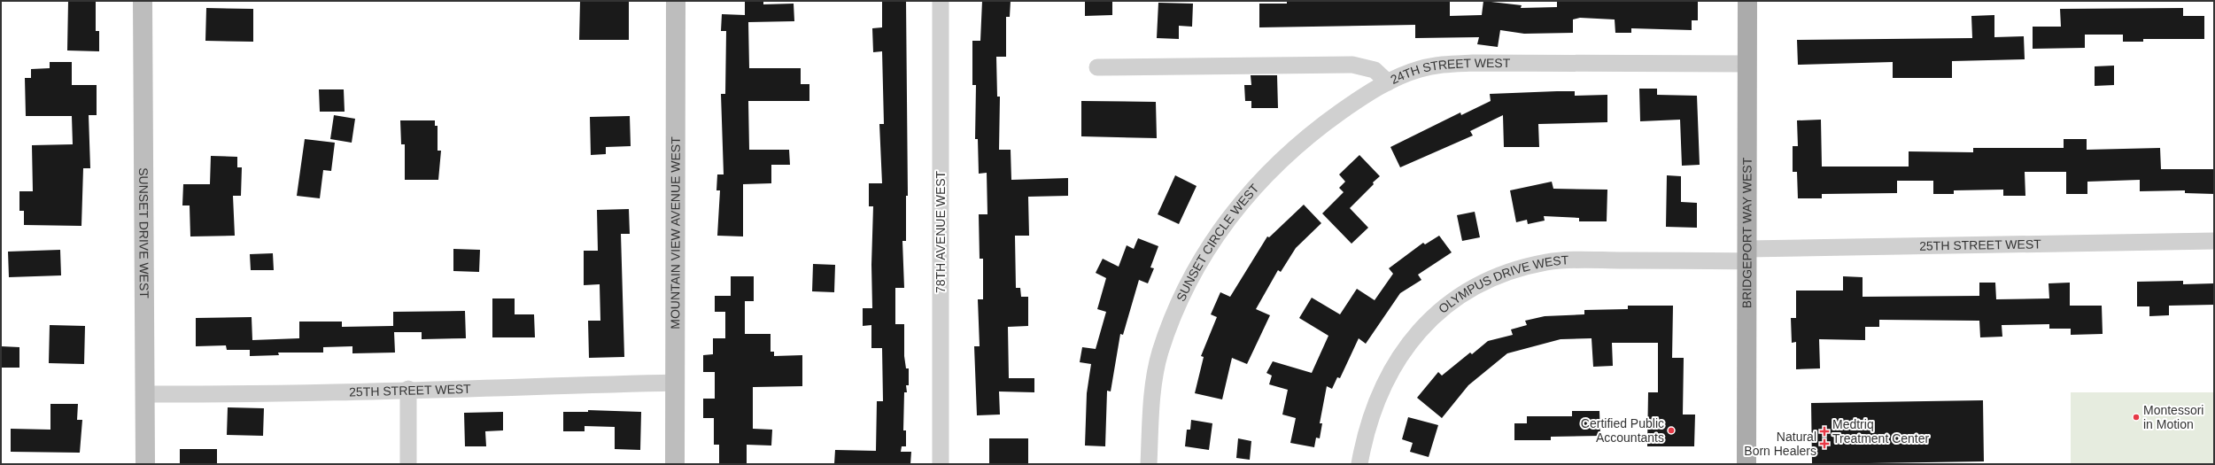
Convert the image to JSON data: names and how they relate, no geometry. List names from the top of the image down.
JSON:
{
  "streets": {
    "main road": ["BRIDGEPORT WAY WEST"],
    "street": [
      "24TH STREET WEST",
      "SUNSET DRIVE WEST",
      "78TH AVENUE WEST",
      "MOUNTAIN VIEW AVENUE WEST",
      "SUNSET CIRCLE WEST",
      "25TH STREET WEST",
      "OLYMPUS DRIVE WEST"
    ]
  },
  "crossings": [
    ["24TH STREET WEST", "BRIDGEPORT WAY WEST"],
    ["24TH STREET WEST", "SUNSET CIRCLE WEST"],
    ["SUNSET DRIVE WEST", "25TH STREET WEST"],
    ["BRIDGEPORT WAY WEST", "25TH STREET WEST"],
    ["BRIDGEPORT WAY WEST", "OLYMPUS DRIVE WEST"],
    ["MOUNTAIN VIEW AVENUE WEST", "25TH STREET WEST"],
    ["25TH STREET WEST", "OLYMPUS DRIVE WEST"]
  ],
  "places": {
    "other": ["Montessori in Motion", "Certified Public Accountants"],
    "health": ["Medtriq Treatment Center", "Natural Born Healers"]
  }
}
